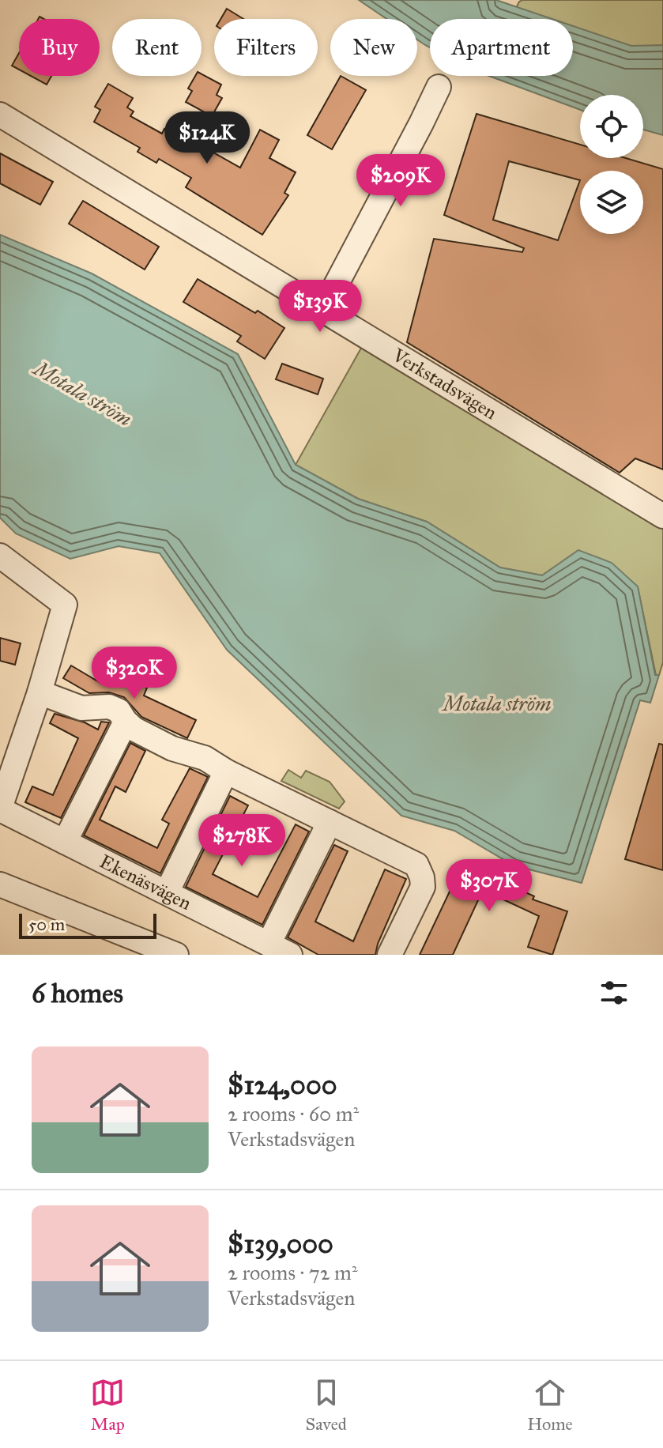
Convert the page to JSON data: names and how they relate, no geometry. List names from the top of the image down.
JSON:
{
  "streets": {
    "street": ["Verkstadsvägen", "Ekenäsvägen"]
  },
  "water": ["Motala ström"],
  "scale_bar": "50 m",
  "page": {
    "chip": [
      "Buy",
      "Rent",
      "Filters",
      "New",
      "Apartment"
    ],
    "price": [
      "$124K",
      "$209K",
      "$139K",
      "$320K",
      "$278K",
      "$307K"
    ],
    "scale": "50 m",
    "heading": "6 homes",
    "list": [
      {
        "name": "$124,000",
        "note": "2 rooms · 60 m² · Verkstadsvägen"
      },
      {
        "name": "$139,000",
        "note": "2 rooms · 72 m² · Verkstadsvägen"
      }
    ],
    "tabs": ["Map", "Saved", "Home"]
  }
}
